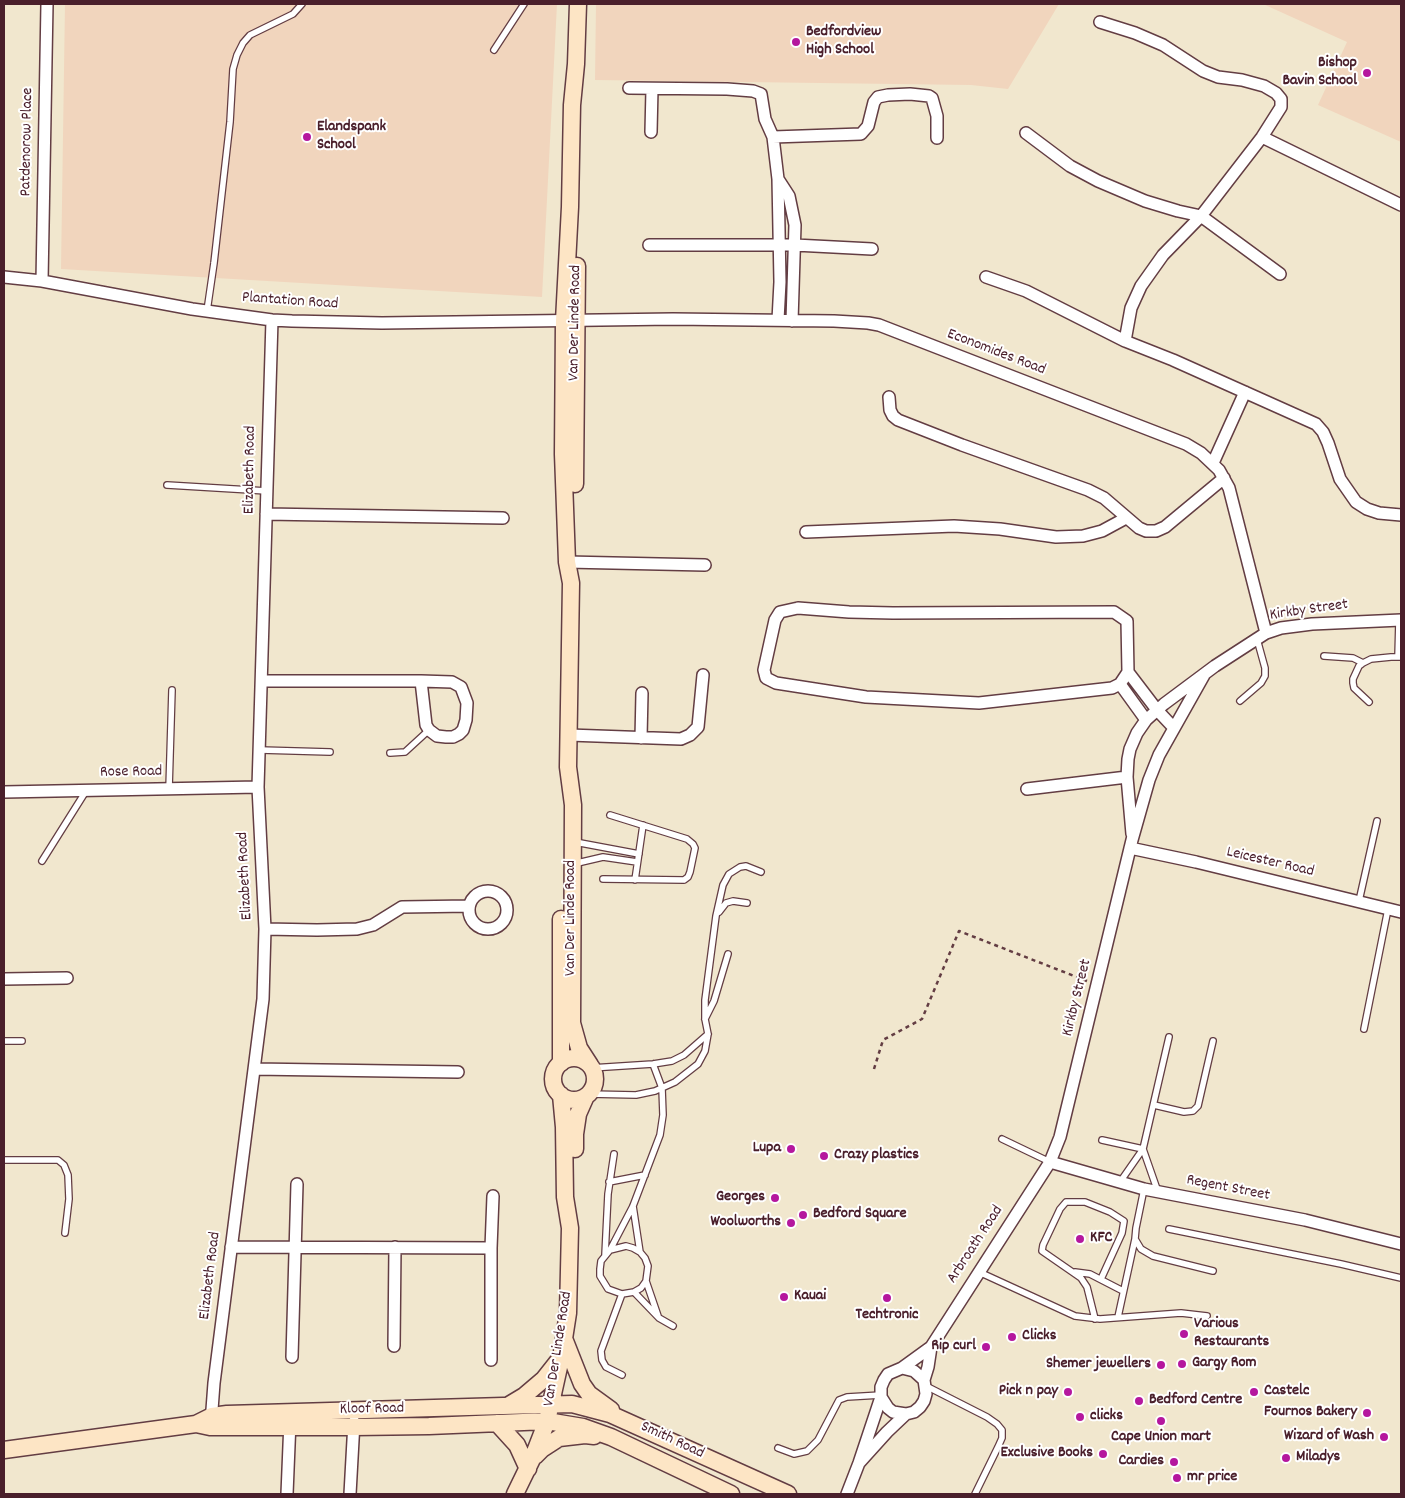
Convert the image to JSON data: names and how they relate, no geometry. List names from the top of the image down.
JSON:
{
  "streets": {
    "main road": ["Van Der Linde Road", "Kloof Road", "Smith Road"],
    "street": [
      "Patdenorow Place",
      "Plantation Road",
      "Economides Road",
      "Elizabeth Road",
      "Kirkby Street",
      "Rose Road",
      "Leicester Road",
      "Regent Street",
      "Arbroath Road"
    ]
  },
  "crossings": [
    ["Patdenorow Place", "Plantation Road"],
    ["Plantation Road", "Van Der Linde Road"],
    ["Plantation Road", "Economides Road"],
    ["Plantation Road", "Elizabeth Road"],
    ["Van Der Linde Road", "Economides Road"],
    ["Van Der Linde Road", "Kloof Road"],
    ["Van Der Linde Road", "Smith Road"],
    ["Economides Road", "Kirkby Street"],
    ["Elizabeth Road", "Rose Road"],
    ["Elizabeth Road", "Kloof Road"],
    ["Kirkby Street", "Leicester Road"],
    ["Kirkby Street", "Regent Street"],
    ["Kirkby Street", "Arbroath Road"],
    ["Regent Street", "Arbroath Road"],
    ["Kloof Road", "Smith Road"]
  ],
  "places": [
    "Bedfordview High School",
    "Bishop Bavin School",
    "Elandspank School",
    "Lupa",
    "Crazy plastics",
    "Georges",
    "Bedford Square",
    "Woolworths",
    "KFC",
    "Kauai",
    "Techtronic",
    "Various Restaurants",
    "Clicks",
    "Rip curl",
    "Gargy Rom",
    "Shemer jewellers",
    "Pick n pay",
    "Castelc",
    "Bedford Centre",
    "Fournos Bakery",
    "clicks",
    "Cape Union mart",
    "Wizard of Wash",
    "Exclusive Books",
    "Miladys",
    "Cardies",
    "mr price"
  ]
}
